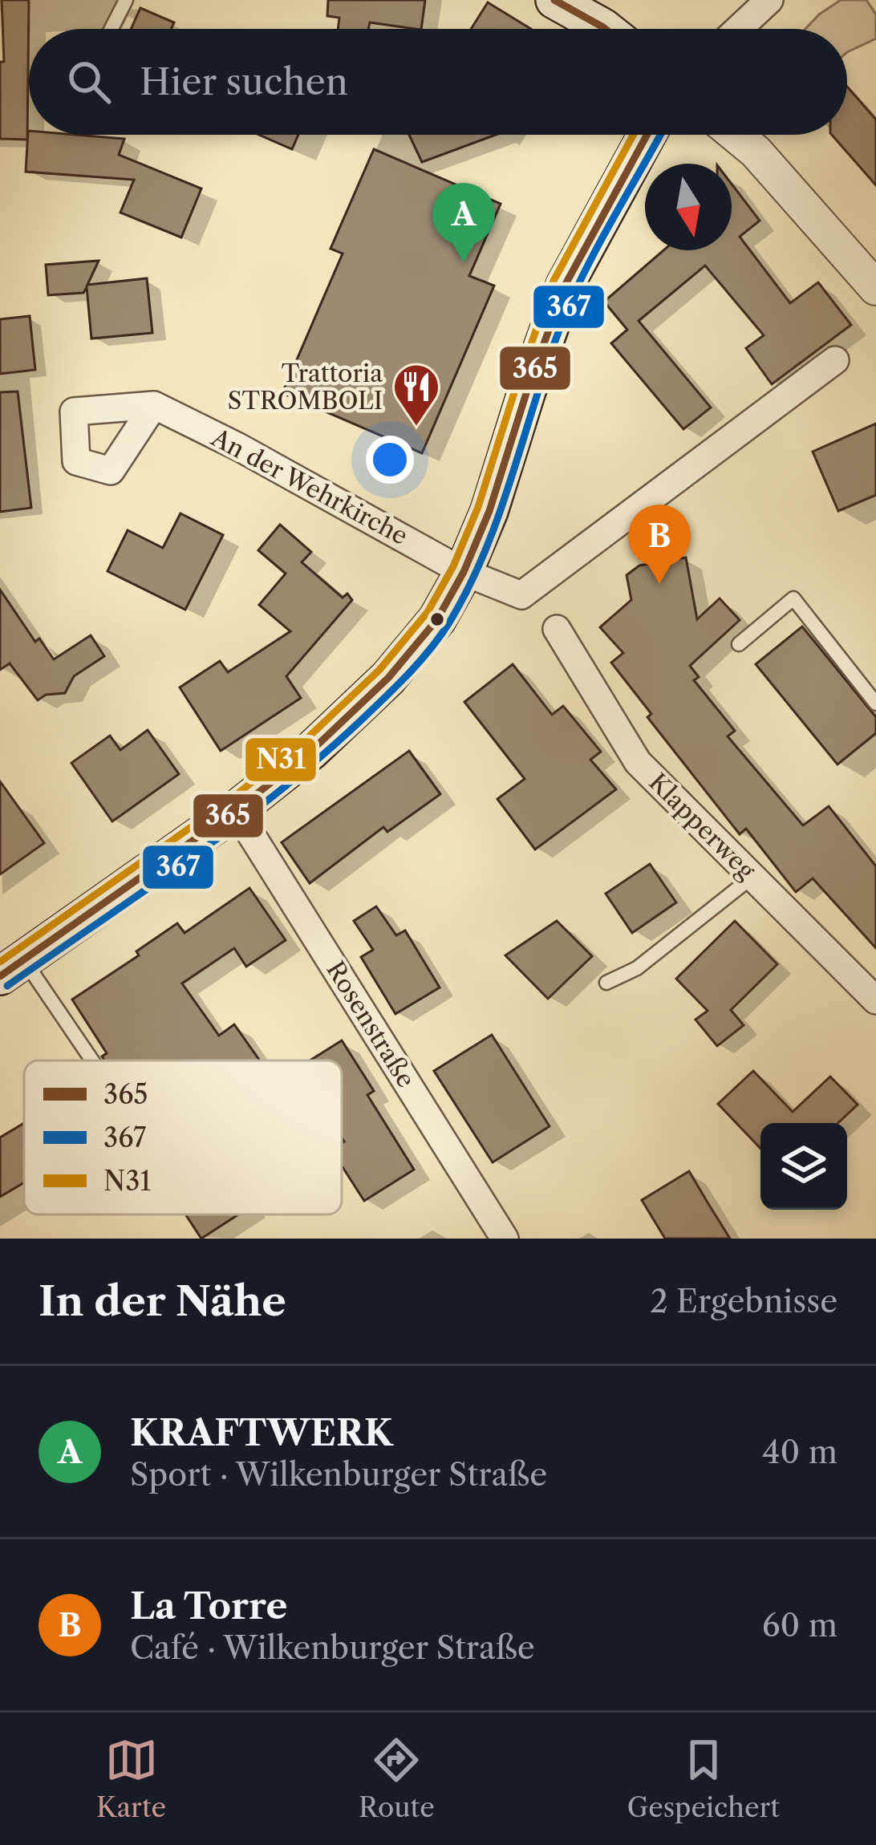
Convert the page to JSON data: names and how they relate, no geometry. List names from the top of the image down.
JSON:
{
  "streets": {
    "street": ["An der Wehrkirche", "Klapperweg", "Rosenstraße"]
  },
  "places": {
    "restaurant": ["Trattoria STROMBOLI"]
  },
  "lines": ["transit line 365", "transit line 367", "transit line N31"],
  "legend": ["365", "367", "N31"],
  "north": "bottom",
  "page": {
    "search": "Hier suchen",
    "pins": ["A", "B"],
    "heading": ["In der Nähe", "2 Ergebnisse"],
    "list": [
      {
        "mark": "A",
        "name": "KRAFTWERK",
        "note": "Sport · Wilkenburger Straße",
        "value": "40 m"
      },
      {
        "mark": "B",
        "name": "La Torre",
        "note": "Café · Wilkenburger Straße",
        "value": "60 m"
      }
    ],
    "nav": ["Karte", "Route", "Gespeichert"]
  }
}
